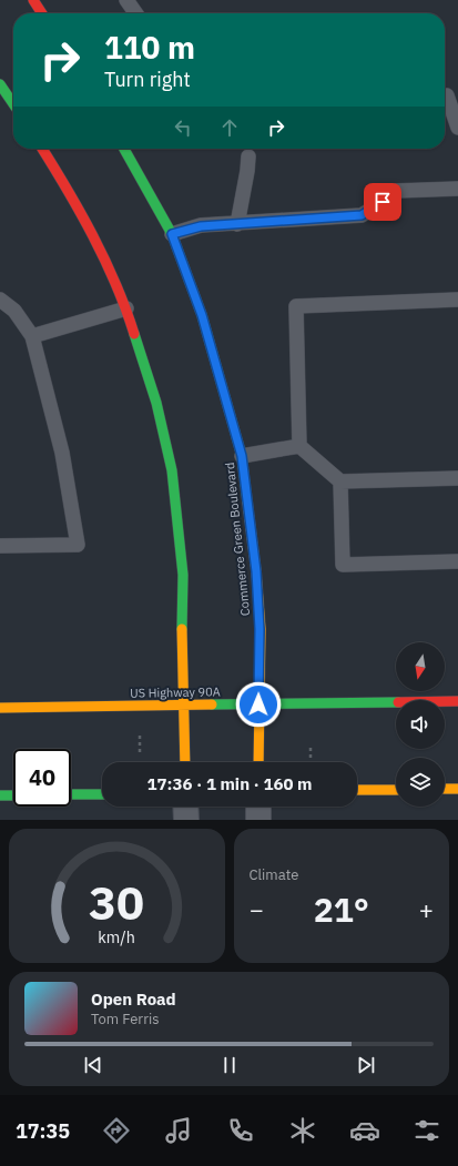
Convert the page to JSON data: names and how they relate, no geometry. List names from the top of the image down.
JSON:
{
  "streets": {
    "street": ["Commerce Green Boulevard", "US Highway 90A"]
  },
  "crossings": [
    ["Commerce Green Boulevard", "US Highway 90A"]
  ],
  "north": "bottom",
  "page": {
    "turn": ["110 m", "Turn right"],
    "limit": "40",
    "trip": "17:36 · 1 min · 160 m",
    "tile": "Climate",
    "heat": ["−", "21°", "+"],
    "song": ["Open Road", "Tom Ferris"],
    "tabs": "17:35",
    "gauge": ["30", "km/h"]
  }
}
